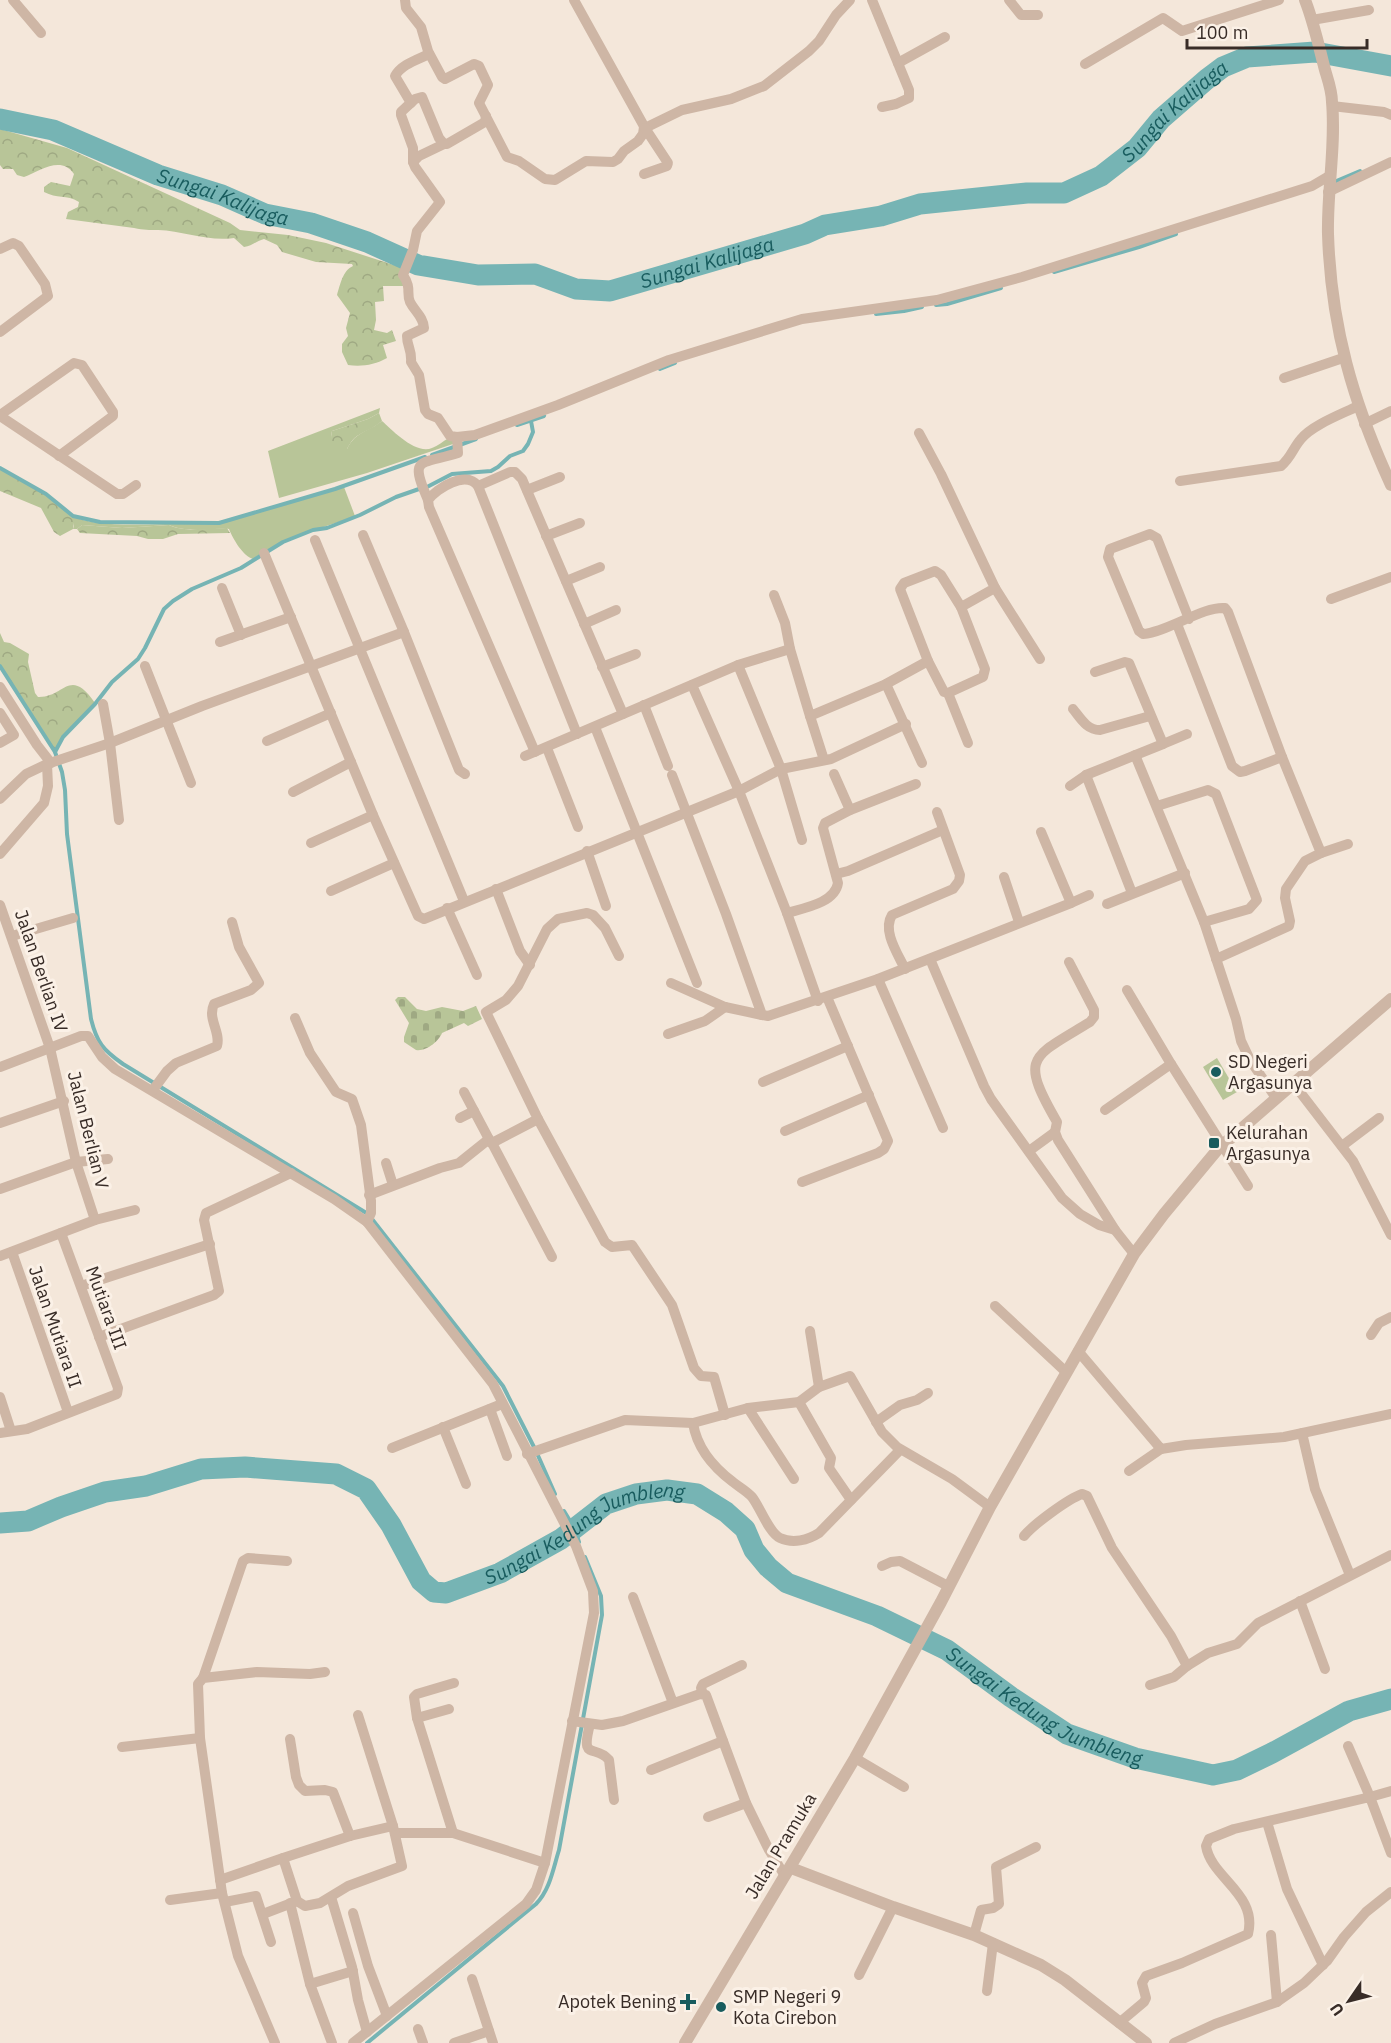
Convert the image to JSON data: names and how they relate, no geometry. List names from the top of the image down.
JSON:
{
  "streets": {
    "street": [
      "Jalan Berlian IV",
      "Jalan Berlian V",
      "Mutiara III",
      "Jalan Mutiara II",
      "Jalan Pramuka"
    ]
  },
  "crossings": [
    ["Jalan Berlian IV", "Jalan Berlian V"],
    ["Mutiara III", "Jalan Mutiara II"]
  ],
  "water": ["Sungai Kalijaga", "Sungai Kedung Jumbleng"],
  "places": {
    "other": ["SD Negeri Argasunya", "SMP Negeri 9 Kota Cirebon"],
    "transit": ["Kelurahan Argasunya"],
    "health": ["Apotek Bening"]
  },
  "scale_bar": "100 m",
  "north": "bottom left"
}
